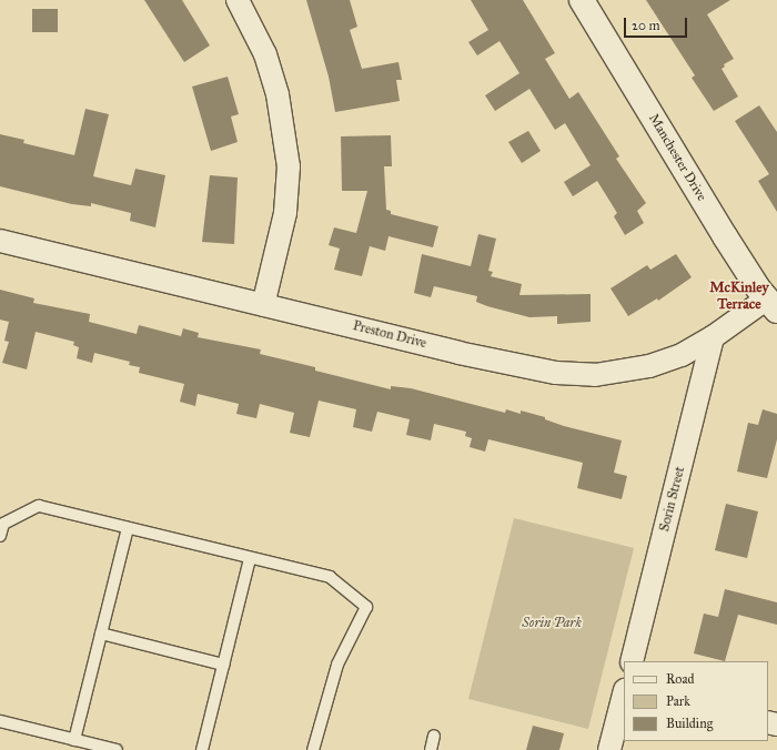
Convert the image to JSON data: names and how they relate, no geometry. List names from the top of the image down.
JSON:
{
  "streets": {
    "street": ["Manchester Drive", "Preston Drive", "Sorin Street"]
  },
  "crossings": [
    ["Manchester Drive", "Preston Drive"],
    ["Preston Drive", "Sorin Street"]
  ],
  "districts": ["McKinley Terrace"],
  "parks": ["Sorin Park"],
  "legend": ["Road", "Park", "Building"],
  "scale_bar": "20 m"
}
